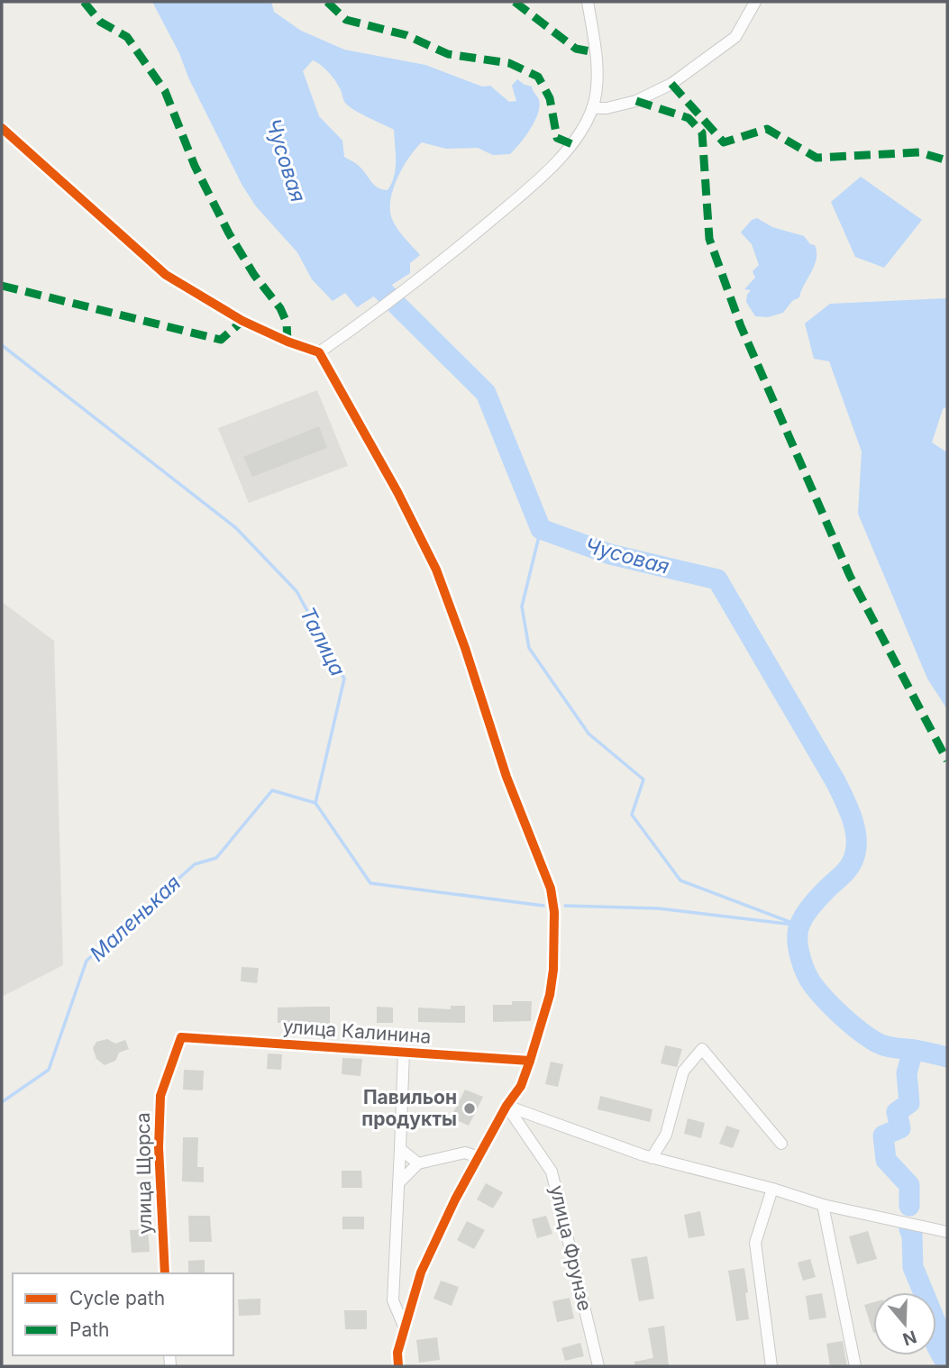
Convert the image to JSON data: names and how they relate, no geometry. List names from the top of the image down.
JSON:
{
  "streets": {
    "street": ["улица Калинина", "улица Щорса", "улица Фрунзе"]
  },
  "crossings": [
    ["улица Калинина", "улица Щорса"]
  ],
  "water": ["Чусовая", "Талица", "Маленькая"],
  "places": ["Павильон продукты"],
  "legend": ["Cycle path", "Path"],
  "north": "bottom"
}
